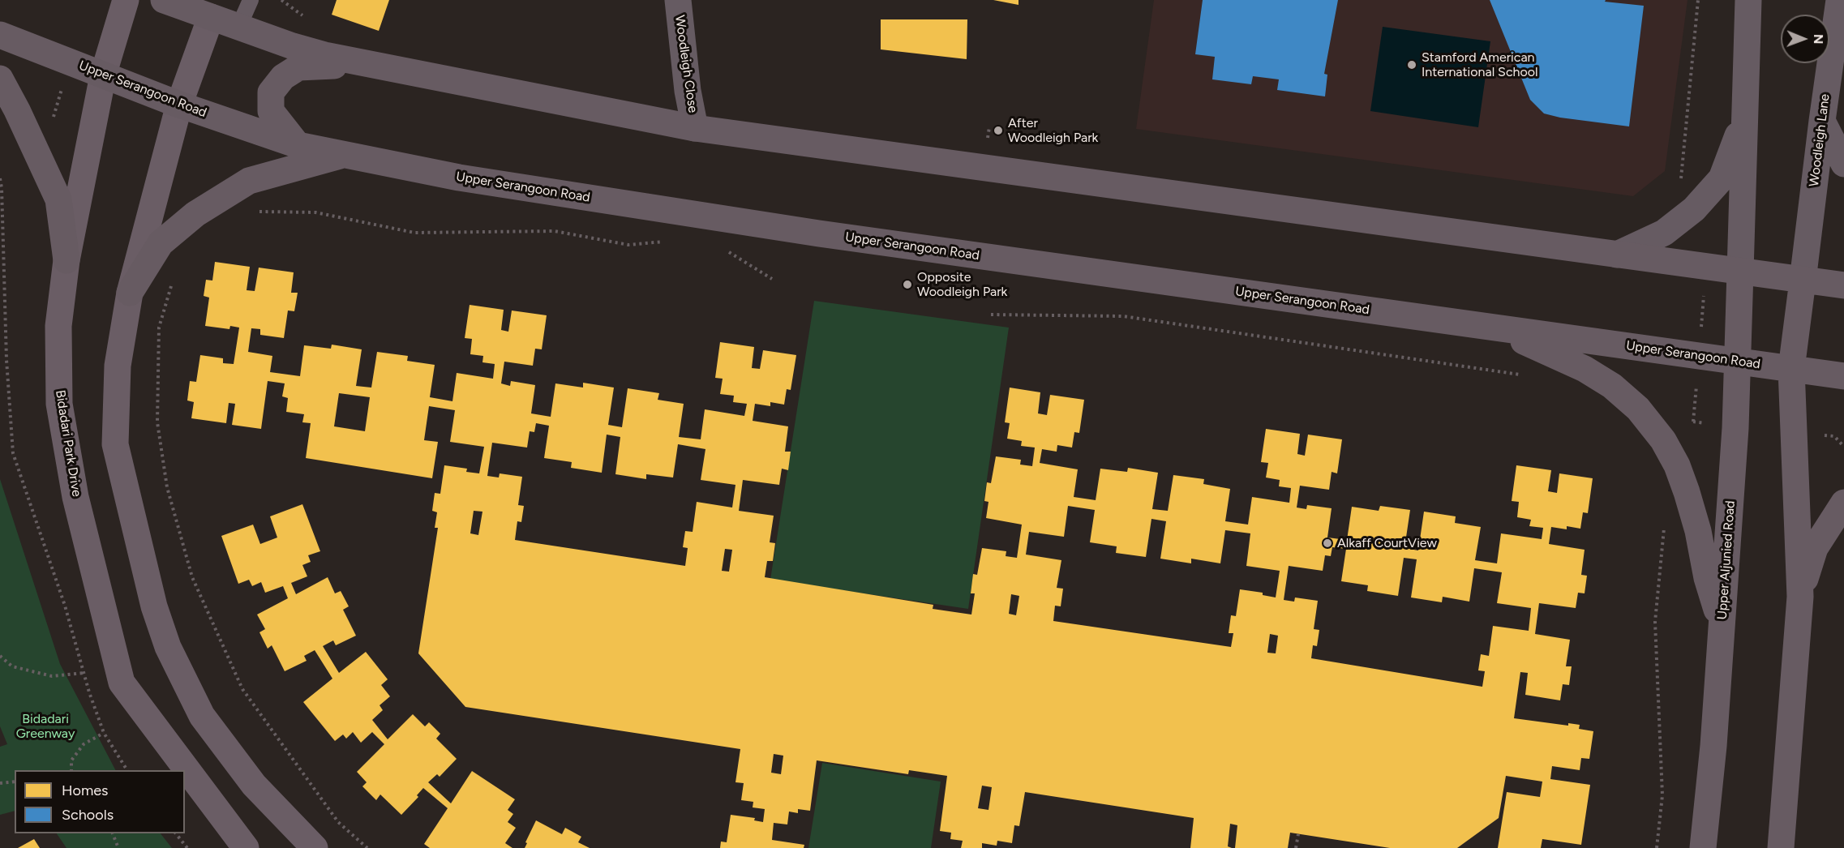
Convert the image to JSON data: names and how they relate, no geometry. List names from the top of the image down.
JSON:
{
  "streets": {
    "main road": ["Upper Serangoon Road", "Upper Aljunied Road"],
    "street": ["Woodleigh Close", "Woodleigh Lane", "Bidadari Park Drive"]
  },
  "crossings": [
    ["Upper Serangoon Road", "Bidadari Park Drive"],
    ["Upper Serangoon Road", "Upper Aljunied Road"]
  ],
  "parks": ["Bidadari Greenway"],
  "places": [
    "Stamford American International School",
    "After Woodleigh Park",
    "Opposite Woodleigh Park",
    "Alkaff CourtView"
  ],
  "legend": ["Homes", "Schools"],
  "north": "right"
}
